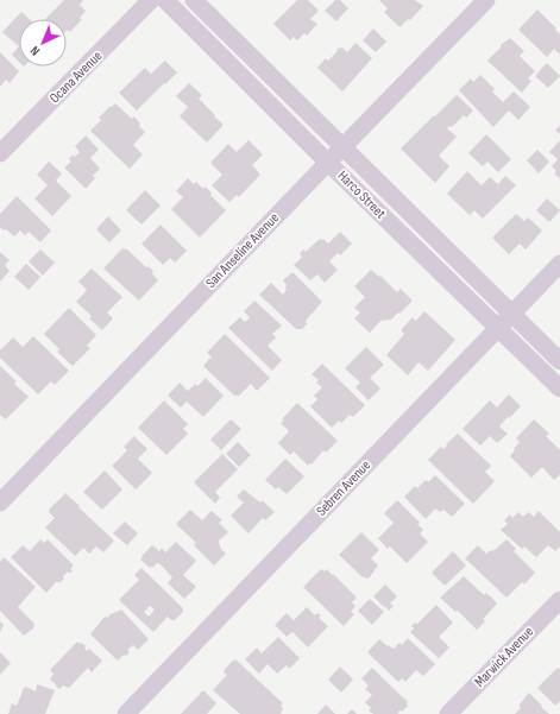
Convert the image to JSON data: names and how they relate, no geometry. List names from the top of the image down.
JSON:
{
  "streets": {
    "street": [
      "Ocana Avenue",
      "Harco Street",
      "San Anseline Avenue",
      "Sebren Avenue",
      "Marwick Avenue"
    ]
  },
  "crossings": [
    ["Harco Street", "San Anseline Avenue"],
    ["Harco Street", "Sebren Avenue"]
  ],
  "north": "bottom left"
}
